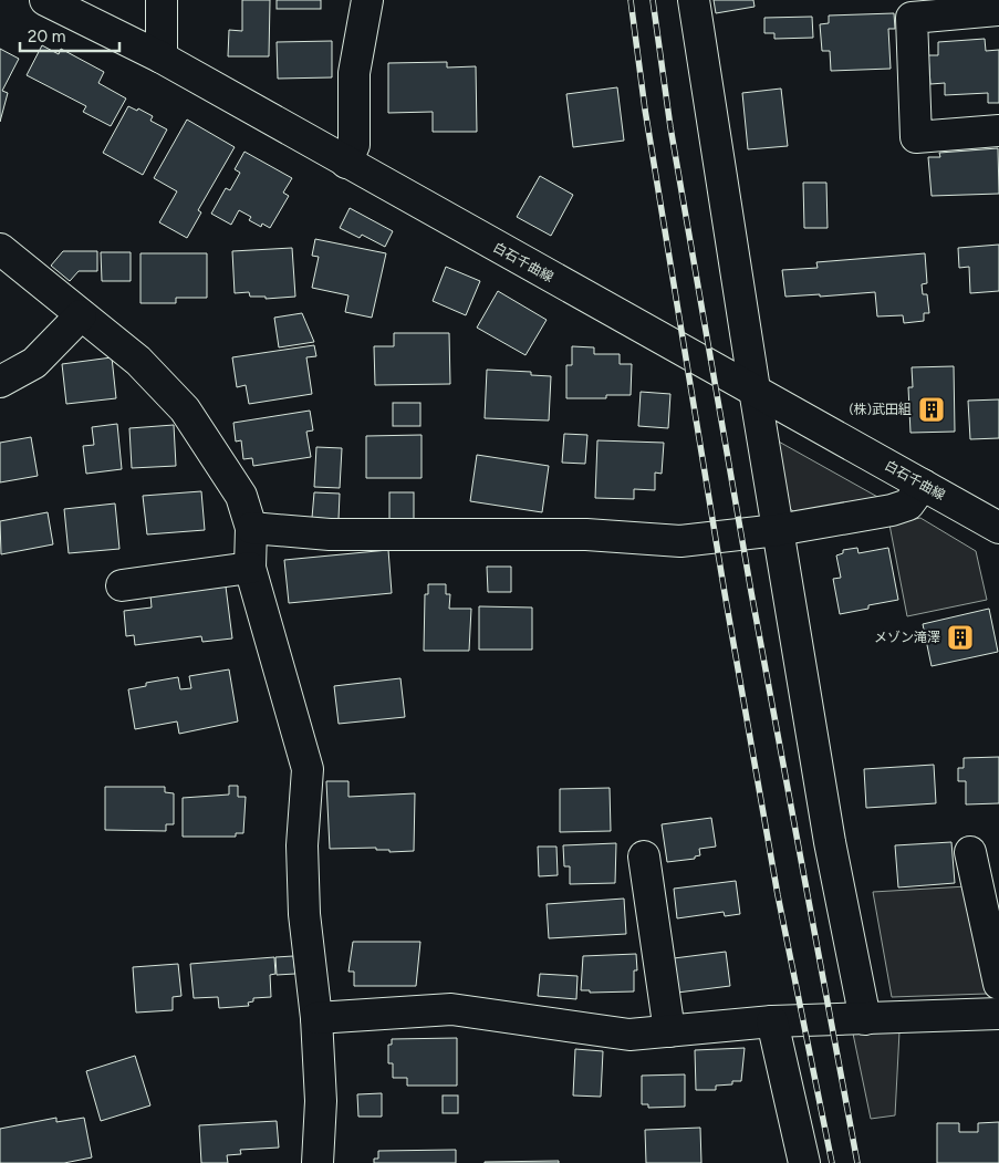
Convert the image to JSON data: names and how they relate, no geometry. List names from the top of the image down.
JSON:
{
  "streets": {
    "street": ["白石千曲線"]
  },
  "places": {
    "building": ["(株)武田組", "メゾン滝澤"]
  },
  "scale_bar": "20 m"
}
